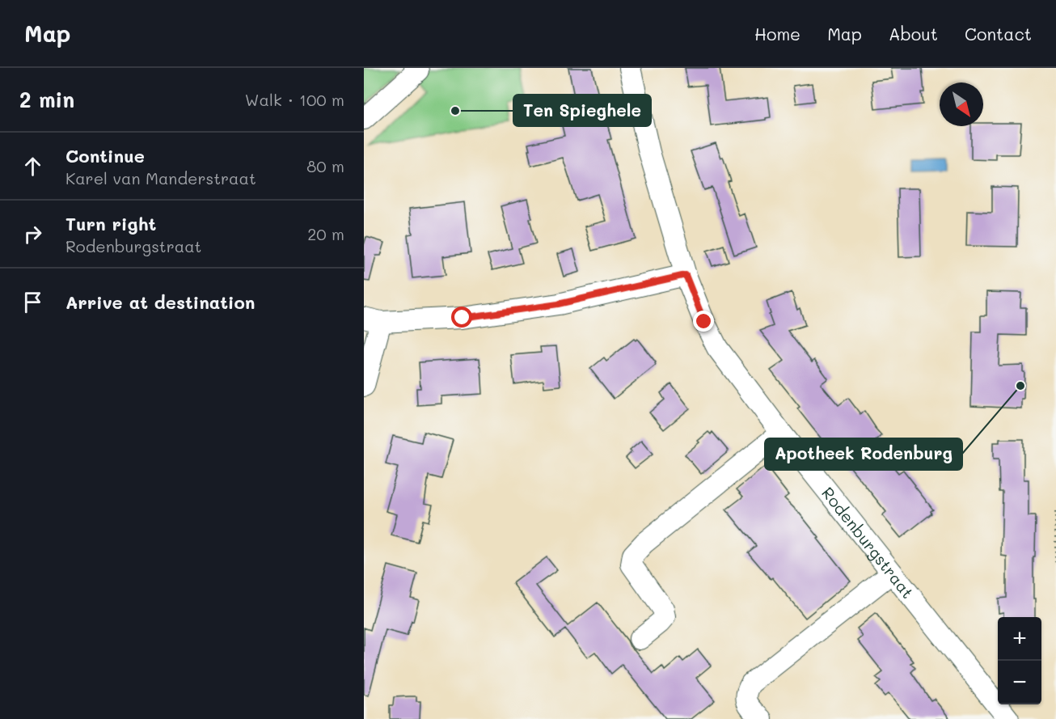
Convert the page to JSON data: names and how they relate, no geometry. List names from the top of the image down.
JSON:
{
  "streets": {
    "street": ["Rodenburgstraat"]
  },
  "places": ["Ten Spieghele", "Apotheek Rodenburg"],
  "north": "bottom right",
  "page": {
    "header": "Map",
    "nav": [
      "Home",
      "Map",
      "About",
      "Contact"
    ],
    "heading": ["2 min", "Walk · 100 m"],
    "list": [
      ["Continue", "Karel van Manderstraat", "80 m"],
      ["Turn right", "Rodenburgstraat", "20 m"],
      "Arrive at destination"
    ],
    "map_buttons": ["+", "−"]
  }
}
